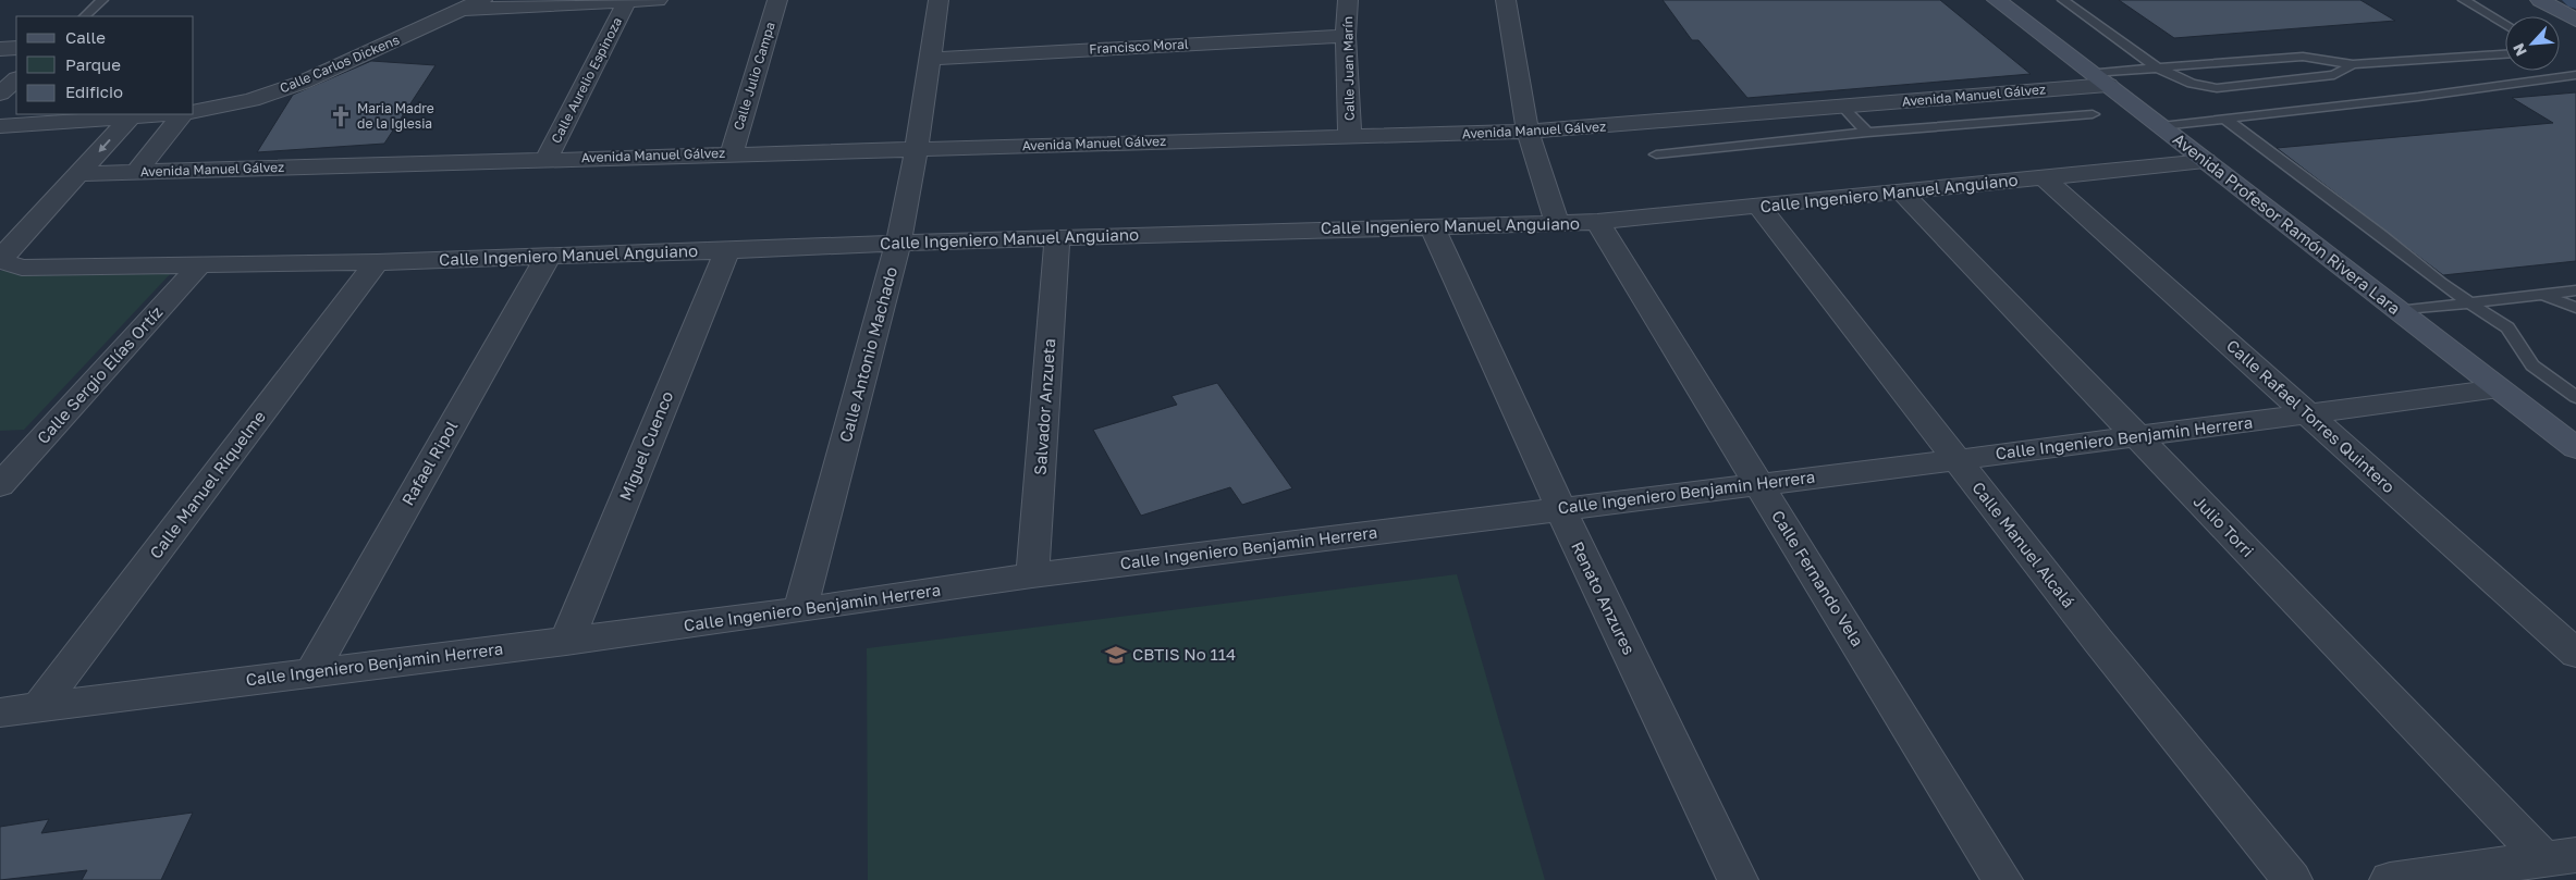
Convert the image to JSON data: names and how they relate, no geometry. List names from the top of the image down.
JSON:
{
  "streets": {
    "main road": ["Avenida Profesor Ramón Rivera Lara"],
    "street": [
      "Francisco Moral",
      "Calle Carlos Dickens",
      "Calle Juan Marín",
      "Calle Julio Campa",
      "Calle Aurelio Espinoza",
      "Avenida Manuel Gálvez",
      "Calle Ingeniero Manuel Anguiano",
      "Calle Antonio Machado",
      "Calle Sergio Elías Ortíz",
      "Salvador Anzueta",
      "Calle Rafael Torres Quintero",
      "Calle Ingeniero Benjamin Herrera",
      "Miguel Cuenco",
      "Rafael Ripol",
      "Calle Manuel Riquelme",
      "Julio Torri",
      "Calle Manuel Alcalá",
      "Calle Fernando Vela",
      "Renato Anzures"
    ]
  },
  "crossings": [
    ["Francisco Moral", "Calle Juan Marín"],
    ["Francisco Moral", "Calle Antonio Machado"],
    ["Calle Juan Marín", "Avenida Manuel Gálvez"],
    ["Calle Julio Campa", "Avenida Manuel Gálvez"],
    ["Calle Aurelio Espinoza", "Avenida Manuel Gálvez"],
    ["Avenida Manuel Gálvez", "Calle Ingeniero Manuel Anguiano"],
    ["Avenida Manuel Gálvez", "Avenida Profesor Ramón Rivera Lara"],
    ["Avenida Manuel Gálvez", "Calle Antonio Machado"],
    ["Calle Ingeniero Manuel Anguiano", "Avenida Profesor Ramón Rivera Lara"],
    ["Calle Ingeniero Manuel Anguiano", "Calle Antonio Machado"],
    ["Calle Ingeniero Manuel Anguiano", "Calle Sergio Elías Ortíz"],
    ["Calle Ingeniero Manuel Anguiano", "Salvador Anzueta"],
    ["Calle Ingeniero Manuel Anguiano", "Calle Rafael Torres Quintero"],
    ["Calle Ingeniero Manuel Anguiano", "Miguel Cuenco"],
    ["Calle Ingeniero Manuel Anguiano", "Rafael Ripol"],
    ["Calle Ingeniero Manuel Anguiano", "Calle Manuel Riquelme"],
    ["Calle Ingeniero Manuel Anguiano", "Julio Torri"],
    ["Calle Ingeniero Manuel Anguiano", "Calle Manuel Alcalá"],
    ["Calle Ingeniero Manuel Anguiano", "Calle Fernando Vela"],
    ["Calle Ingeniero Manuel Anguiano", "Renato Anzures"],
    ["Avenida Profesor Ramón Rivera Lara", "Calle Ingeniero Benjamin Herrera"],
    ["Calle Antonio Machado", "Calle Ingeniero Benjamin Herrera"],
    ["Salvador Anzueta", "Calle Ingeniero Benjamin Herrera"],
    ["Calle Rafael Torres Quintero", "Calle Ingeniero Benjamin Herrera"],
    ["Calle Ingeniero Benjamin Herrera", "Miguel Cuenco"],
    ["Calle Ingeniero Benjamin Herrera", "Rafael Ripol"],
    ["Calle Ingeniero Benjamin Herrera", "Calle Manuel Riquelme"],
    ["Calle Ingeniero Benjamin Herrera", "Julio Torri"],
    ["Calle Ingeniero Benjamin Herrera", "Calle Manuel Alcalá"],
    ["Calle Ingeniero Benjamin Herrera", "Calle Fernando Vela"],
    ["Calle Ingeniero Benjamin Herrera", "Renato Anzures"]
  ],
  "places": {
    "church": ["Maria Madre de la Iglesia"],
    "school or university": ["CBTIS No 114"]
  },
  "legend": ["Calle", "Parque", "Edificio"],
  "north": "bottom left"
}
